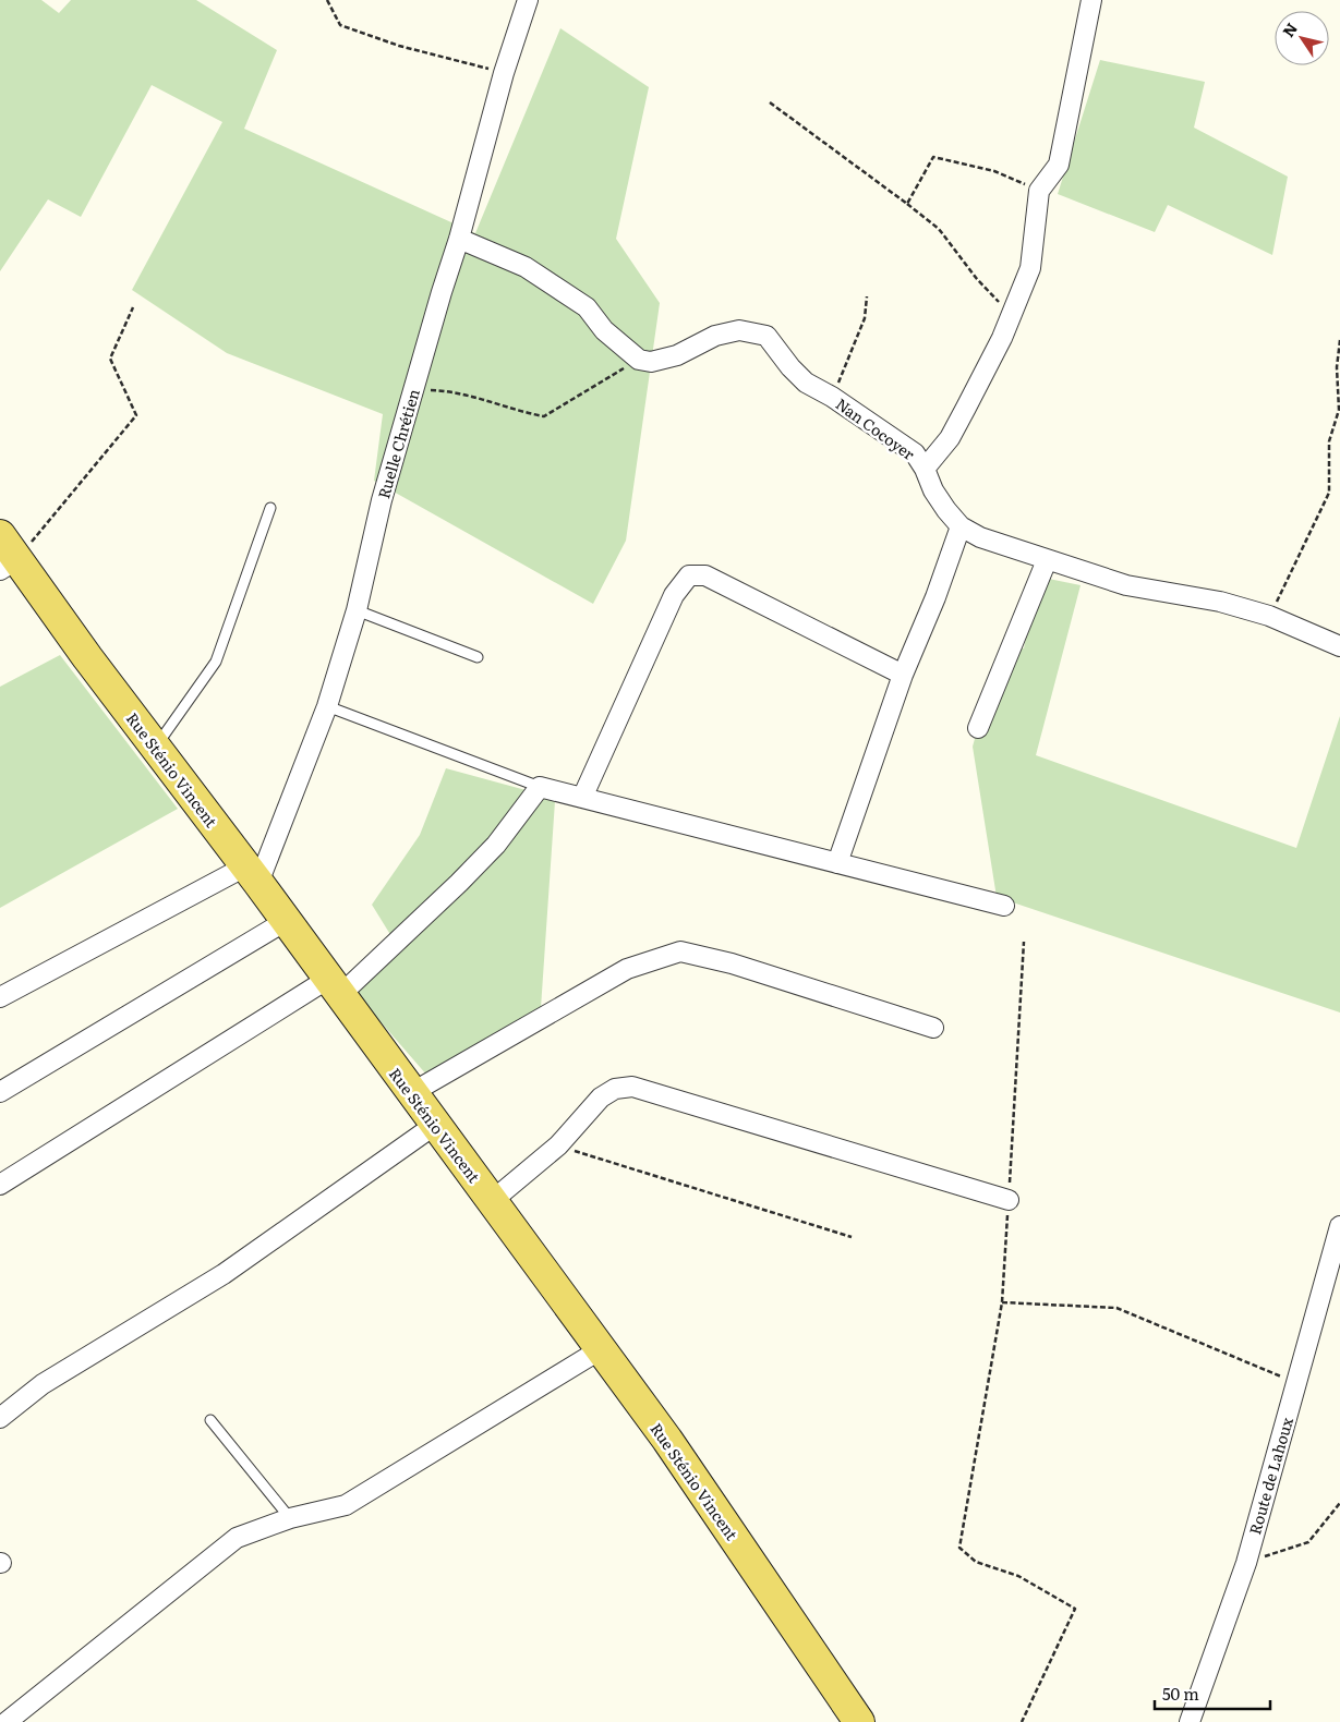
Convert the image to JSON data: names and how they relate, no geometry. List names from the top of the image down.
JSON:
{
  "streets": {
    "main road": ["Rue Sténio Vincent"],
    "street": ["Nan Cocoyer", "Ruelle Chrétien", "Route de Lahoux"]
  },
  "crossings": [
    ["Ruelle Chrétien", "Rue Sténio Vincent"]
  ],
  "scale_bar": "50 m",
  "north": "top left"
}
